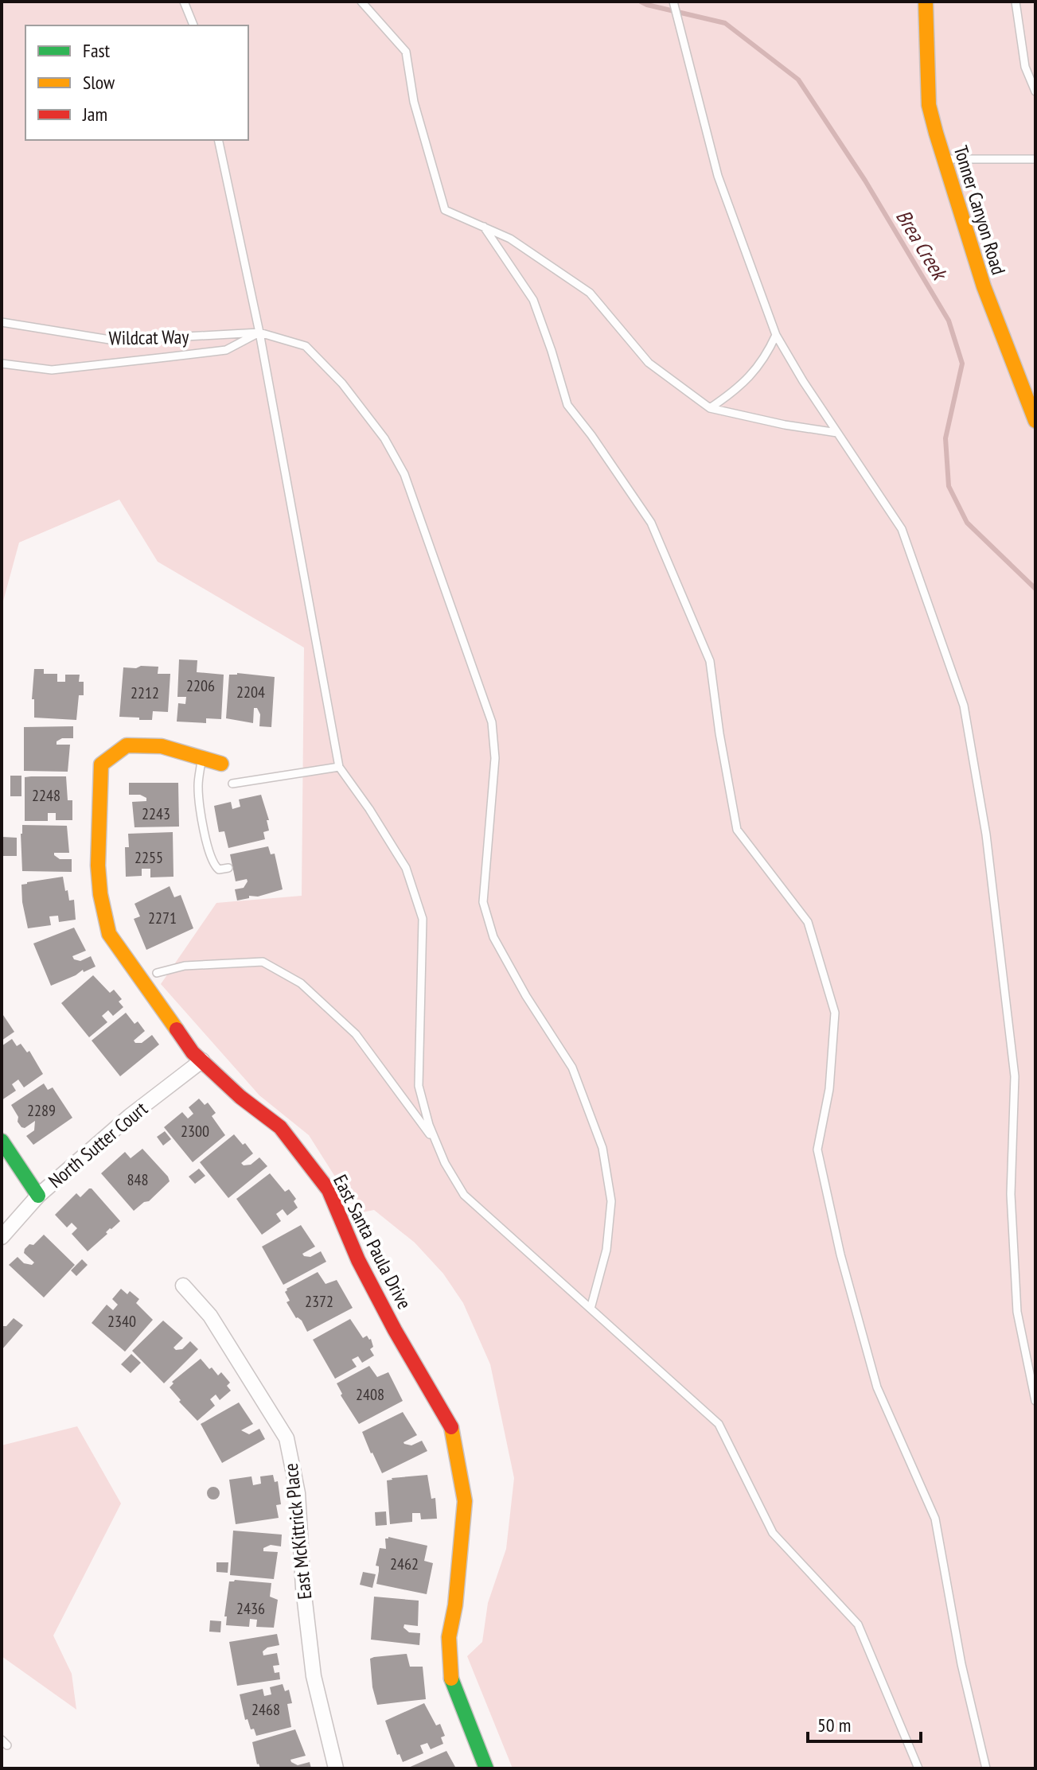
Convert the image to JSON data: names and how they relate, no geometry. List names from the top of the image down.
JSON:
{
  "streets": {
    "street": [
      "Tonner Canyon Road",
      "North Sutter Court",
      "East Santa Paula Drive",
      "East McKittrick Place"
    ],
    "lane": ["Wildcat Way"]
  },
  "crossings": [
    ["North Sutter Court", "East Santa Paula Drive"]
  ],
  "water": ["Brea Creek"],
  "house_numbers": [
    "2206",
    "2204",
    "2212",
    "2248",
    "2243",
    "2255",
    "2271",
    "2289",
    "2300",
    "848",
    "2372",
    "2340",
    "2408",
    "2462",
    "2436",
    "2468"
  ],
  "legend": ["Fast", "Slow", "Jam"],
  "scale_bar": "50 m"
}
